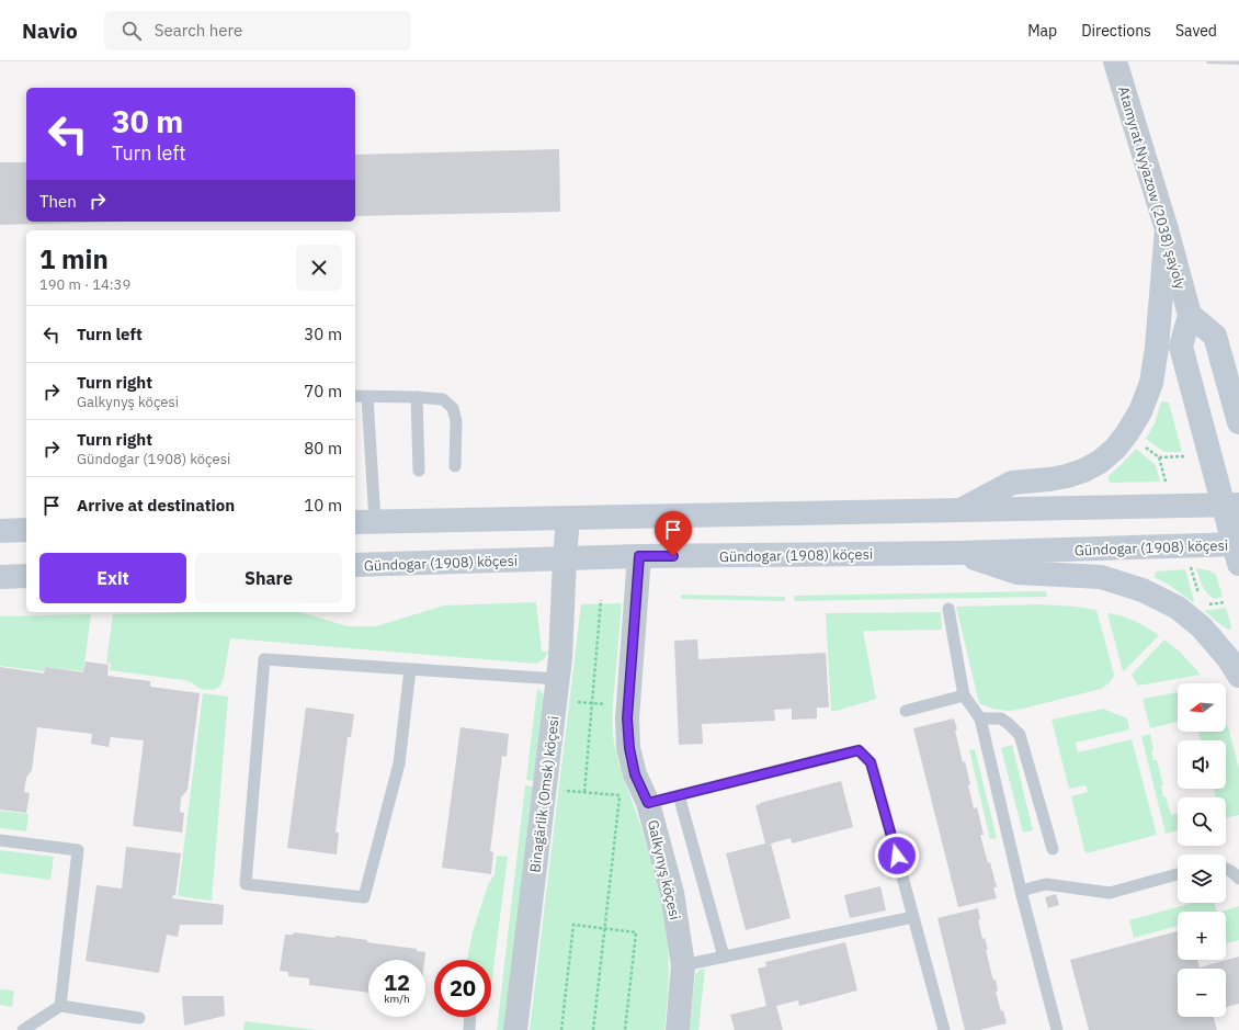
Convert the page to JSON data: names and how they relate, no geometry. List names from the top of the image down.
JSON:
{
  "streets": {
    "main road": ["Gündogar (1908) köçesi"],
    "street": ["Atamyrat Nyýazow (2038) şaýoly", "Binagärlik (Omsk) köçesi", "Galkynyş köçesi"]
  },
  "crossings": [
    ["Gündogar (1908) köçesi", "Binagärlik (Omsk) köçesi"],
    ["Gündogar (1908) köçesi", "Galkynyş köçesi"]
  ],
  "north": "left",
  "page": {
    "header": "Navio",
    "search": "Search here",
    "nav": ["Map", "Directions", "Saved"],
    "turn": ["30 m", "Turn left"],
    "then": "Then",
    "heading": ["1 min", "190 m · 14:39"],
    "list": [
      {
        "name": "Turn left",
        "value": "30 m"
      },
      {
        "name": "Turn right",
        "note": "Galkynyş köçesi",
        "value": "70 m"
      },
      {
        "name": "Turn right",
        "note": "Gündogar (1908) köçesi",
        "value": "80 m"
      },
      {
        "name": "Arrive at destination",
        "value": "10 m"
      }
    ],
    "buttons": ["Exit", "Share"],
    "map_buttons": ["+", "−"],
    "speed": "12 km/h",
    "limit": "20"
  }
}
